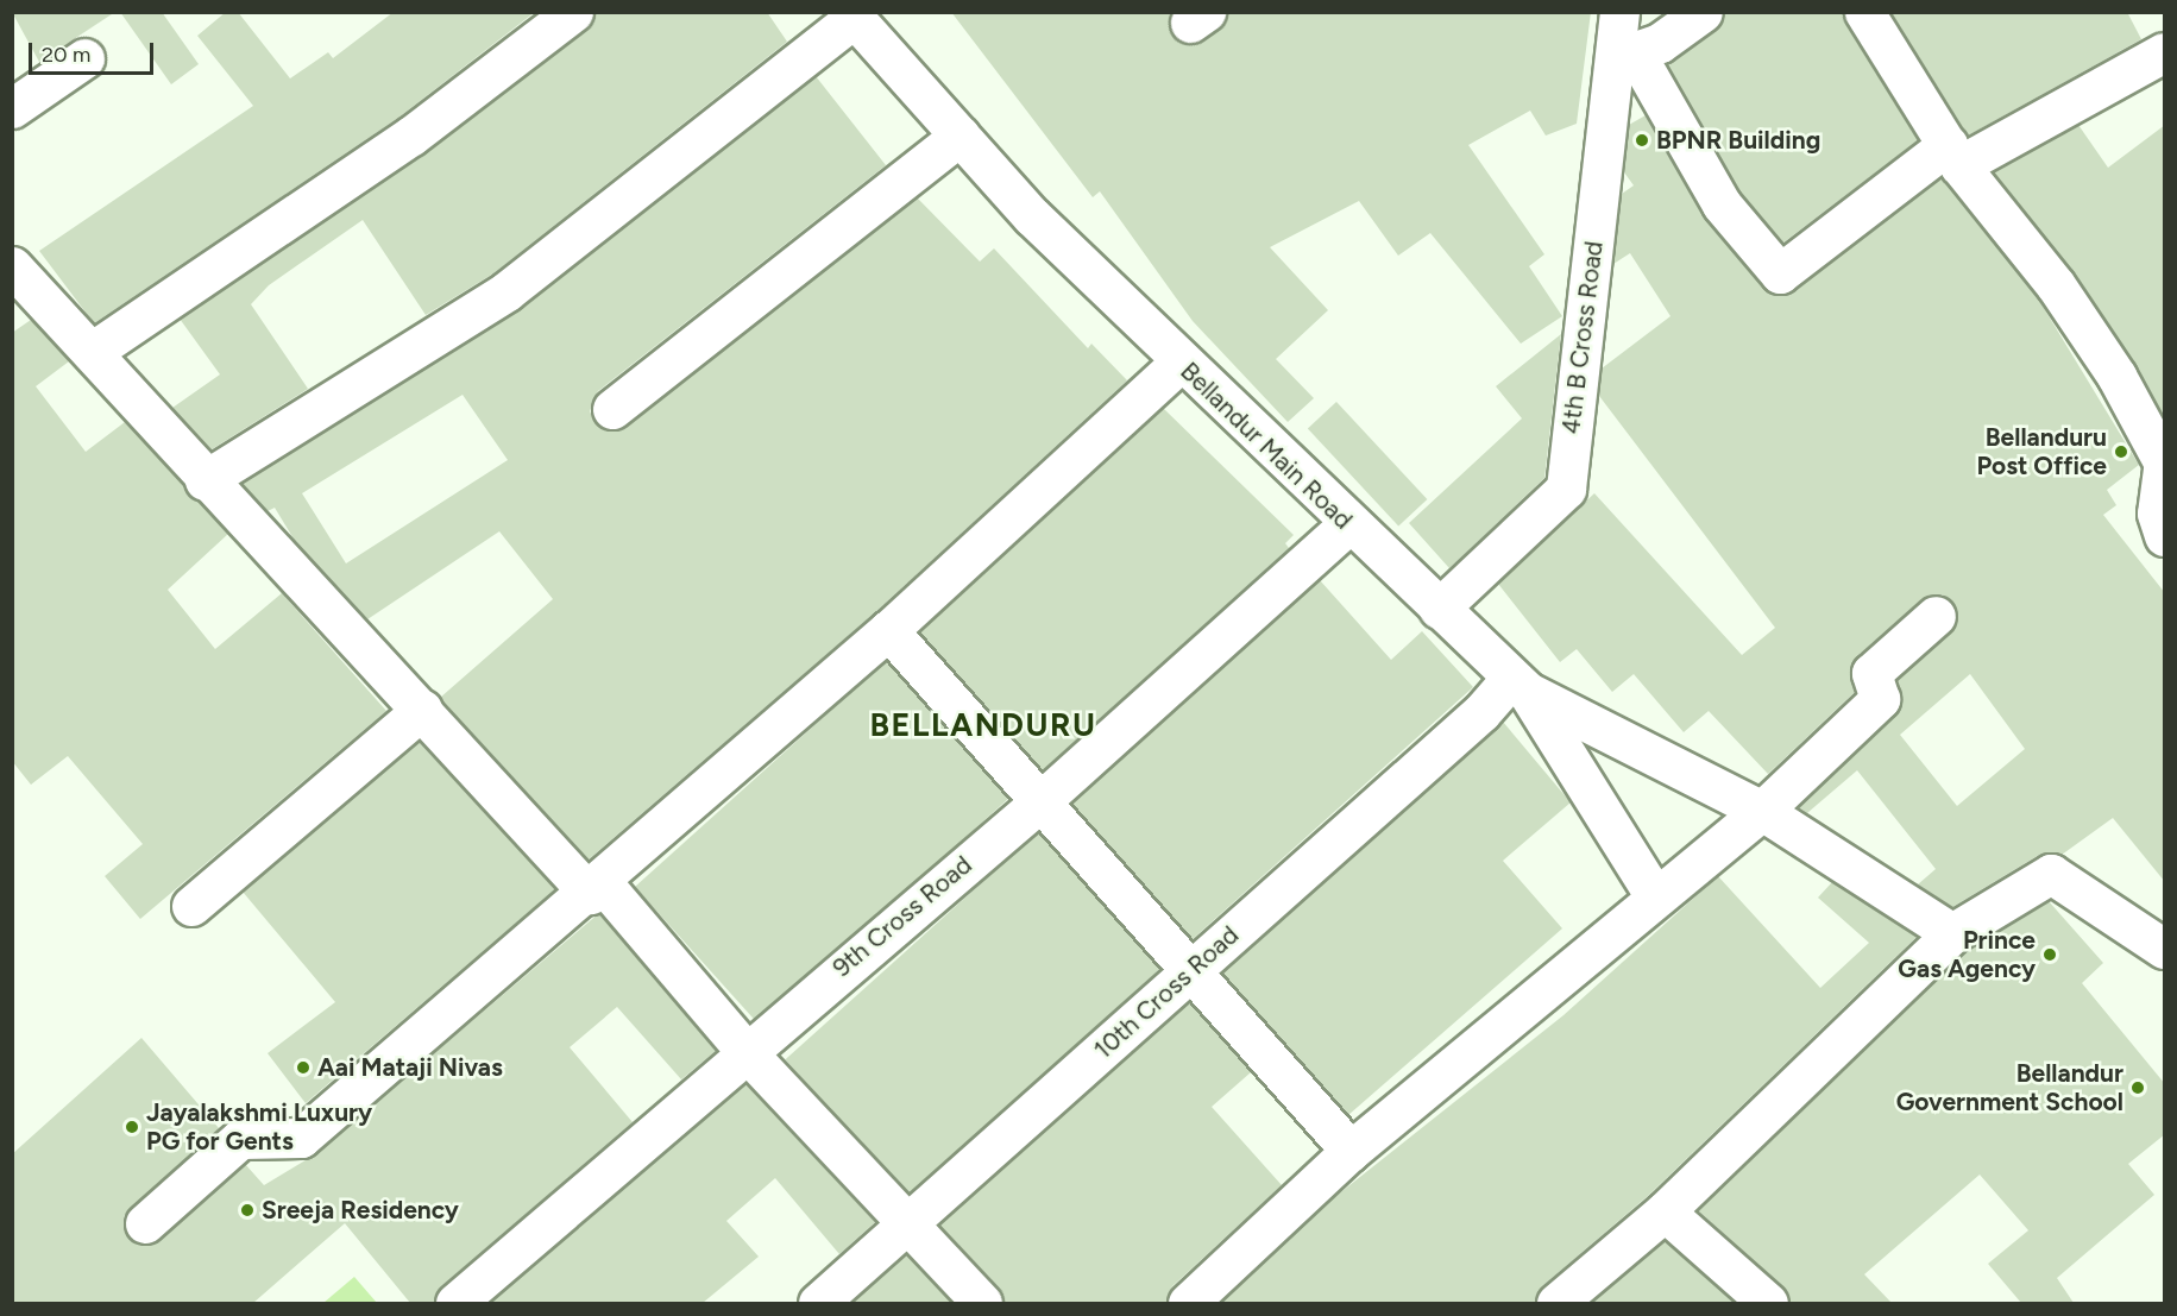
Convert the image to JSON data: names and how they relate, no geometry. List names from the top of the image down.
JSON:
{
  "streets": {
    "street": [
      "4th B Cross Road",
      "Bellandur Main Road",
      "9th Cross Road",
      "10th Cross Road"
    ]
  },
  "crossings": [
    ["4th B Cross Road", "Bellandur Main Road"],
    ["Bellandur Main Road", "9th Cross Road"],
    ["Bellandur Main Road", "10th Cross Road"]
  ],
  "districts": ["BELLANDURU"],
  "places": [
    "BPNR Building",
    "Bellanduru Post Office",
    "Prince Gas Agency",
    "Aai Mataji Nivas",
    "Bellandur Government School",
    "Jayalakshmi Luxury PG for Gents",
    "Sreeja Residency"
  ],
  "scale_bar": "20 m"
}
